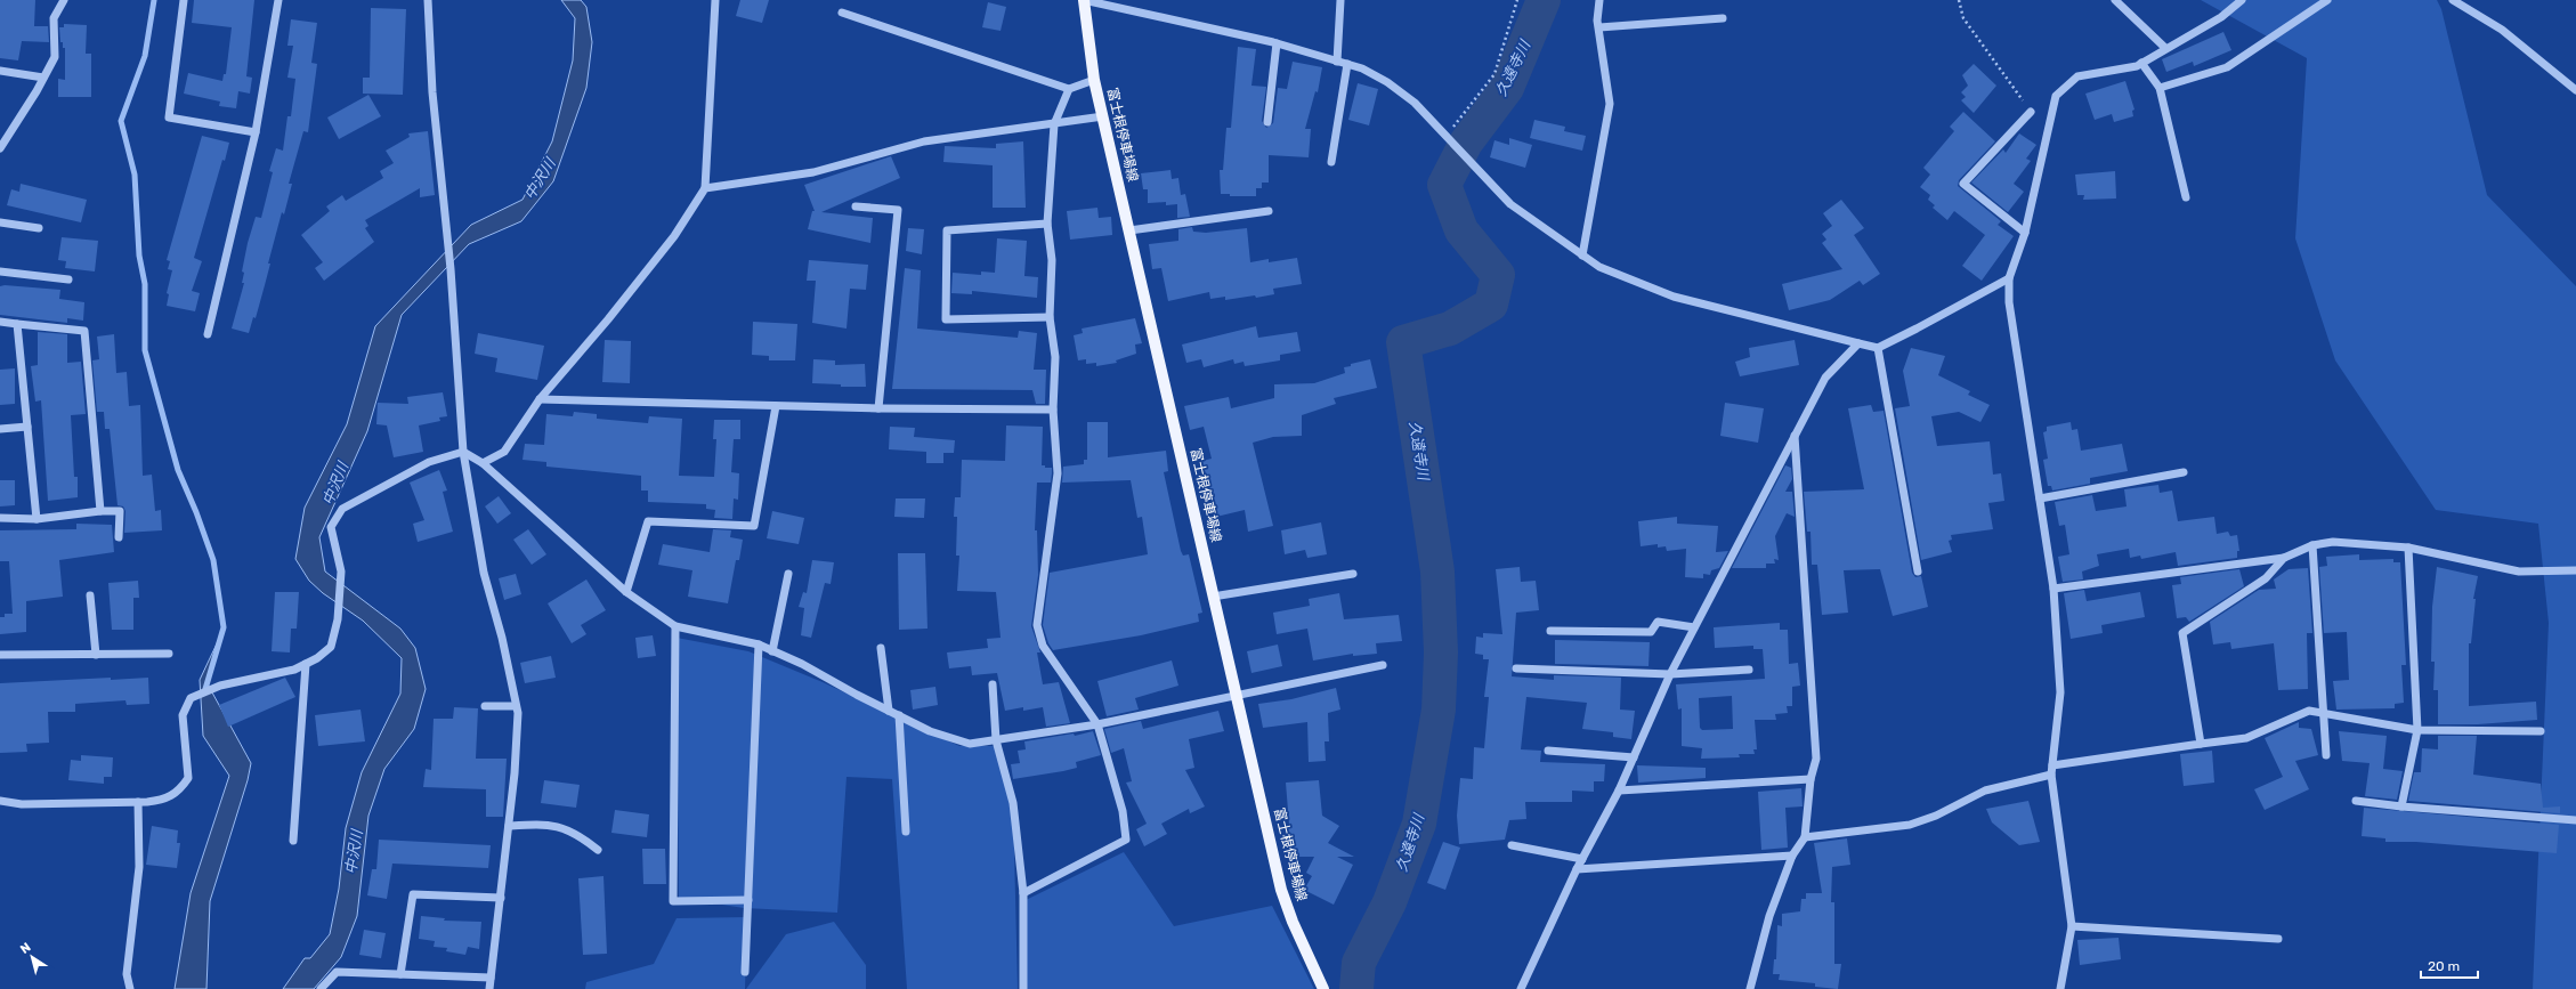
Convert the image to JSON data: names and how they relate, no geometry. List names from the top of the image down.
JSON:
{
  "streets": {
    "main road": ["富士根停車場線"]
  },
  "water": ["久遠寺川", "中沢川"],
  "scale_bar": "20 m",
  "north": "top left"
}
